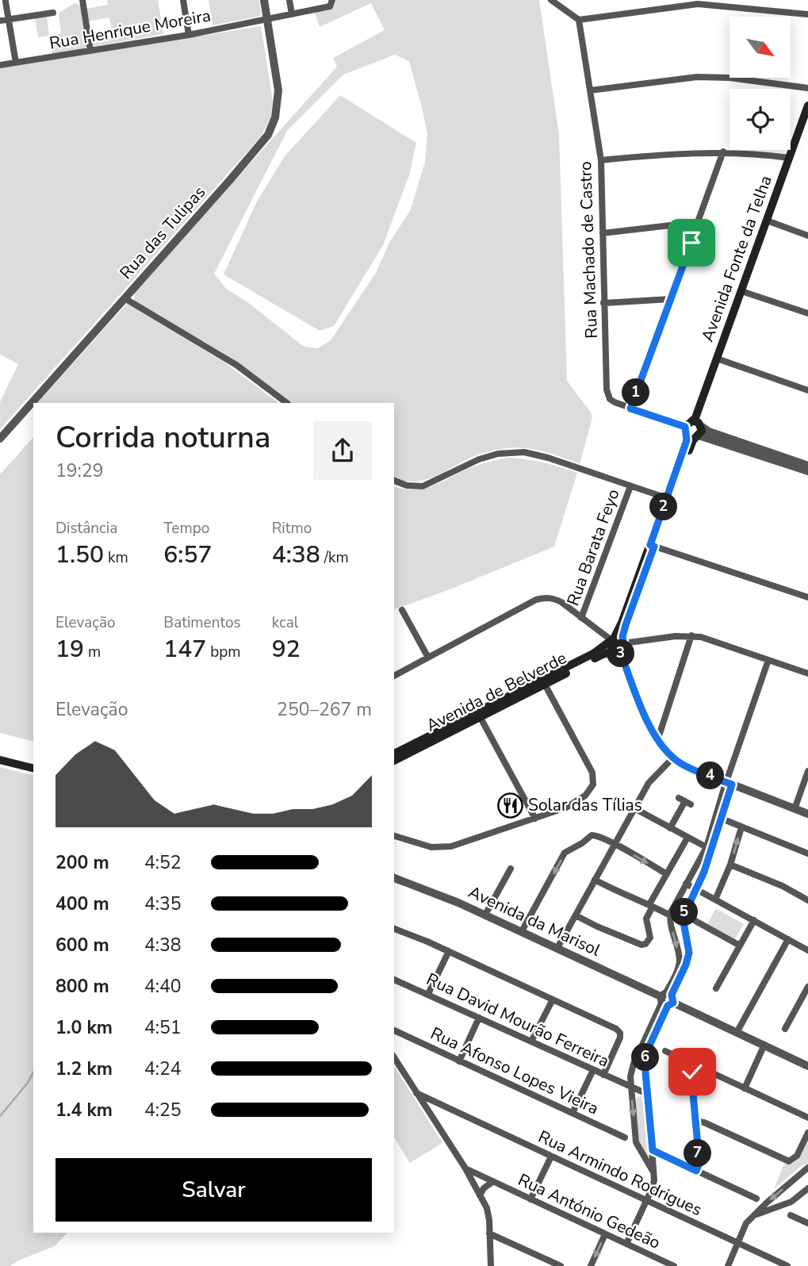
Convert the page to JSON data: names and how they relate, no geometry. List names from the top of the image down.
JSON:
{
  "streets": {
    "main road": ["Avenida Fonte da Telha", "Avenida de Belverde"],
    "street": [
      "Rua Henrique Moreira",
      "Rua das Tulipas",
      "Rua Machado de Castro",
      "Rua Barata Feyo",
      "Avenida da Marisol",
      "Rua David Mourão Ferreira",
      "Rua Afonso Lopes Vieira",
      "Rua Armindo Rodrigues",
      "Rua António Gedeão"
    ]
  },
  "crossings": [
    ["Rua Henrique Moreira", "Rua das Tulipas"],
    ["Rua Machado de Castro", "Avenida Fonte da Telha"],
    ["Avenida Fonte da Telha", "Avenida de Belverde"]
  ],
  "places": {
    "restaurant": ["Solar das Tílias"]
  },
  "north": "bottom right",
  "page": {
    "pins": [
      "1",
      "2",
      "3",
      "4",
      "5",
      "6",
      "7"
    ],
    "heading": ["Corrida noturna", "19:29"],
    "stats": [
      ["Distância", "1.50 km"],
      ["Tempo", "6:57"],
      ["Ritmo", "4:38 /km"],
      ["Elevação", "19 m"],
      ["Batimentos", "147 bpm"],
      ["kcal", "92"]
    ],
    "chart": ["Elevação", "250–267 m"],
    "list": [
      {
        "name": "200 m",
        "note": "4:52"
      },
      {
        "name": "400 m",
        "note": "4:35"
      },
      {
        "name": "600 m",
        "note": "4:38"
      },
      {
        "name": "800 m",
        "note": "4:40"
      },
      {
        "name": "1.0 km",
        "note": "4:51"
      },
      {
        "name": "1.2 km",
        "note": "4:24"
      },
      {
        "name": "1.4 km",
        "note": "4:25"
      }
    ],
    "buttons": "Salvar"
  }
}
